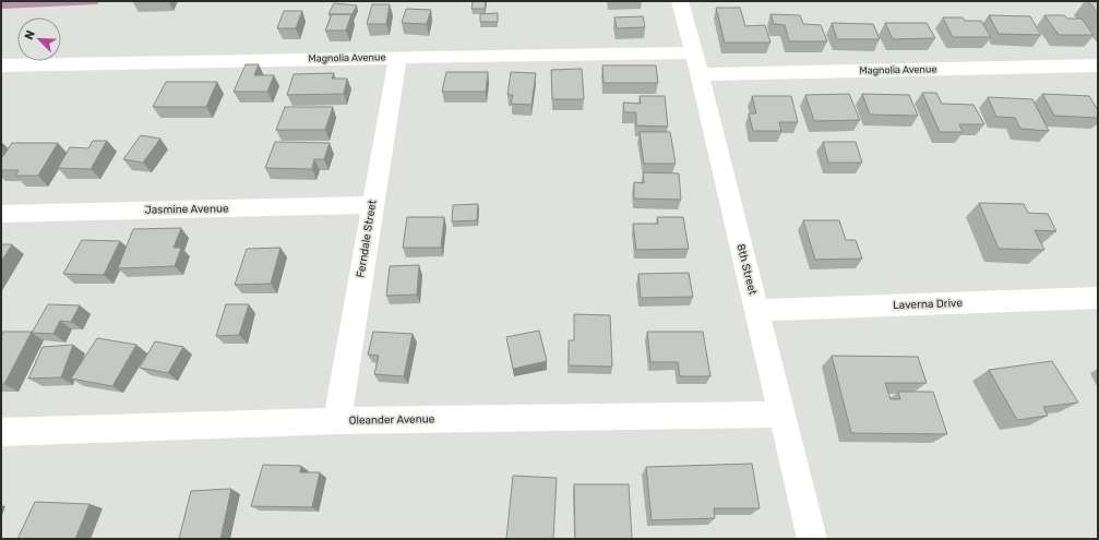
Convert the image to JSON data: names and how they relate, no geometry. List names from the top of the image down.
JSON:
{
  "streets": {
    "street": [
      "Magnolia Avenue",
      "Jasmine Avenue",
      "Ferndale Street",
      "8th Street",
      "Laverna Drive",
      "Oleander Avenue"
    ]
  },
  "crossings": [
    ["Magnolia Avenue", "Ferndale Street"],
    ["Magnolia Avenue", "8th Street"],
    ["Jasmine Avenue", "Ferndale Street"],
    ["Ferndale Street", "Oleander Avenue"],
    ["8th Street", "Laverna Drive"],
    ["8th Street", "Oleander Avenue"]
  ],
  "north": "top left"
}
